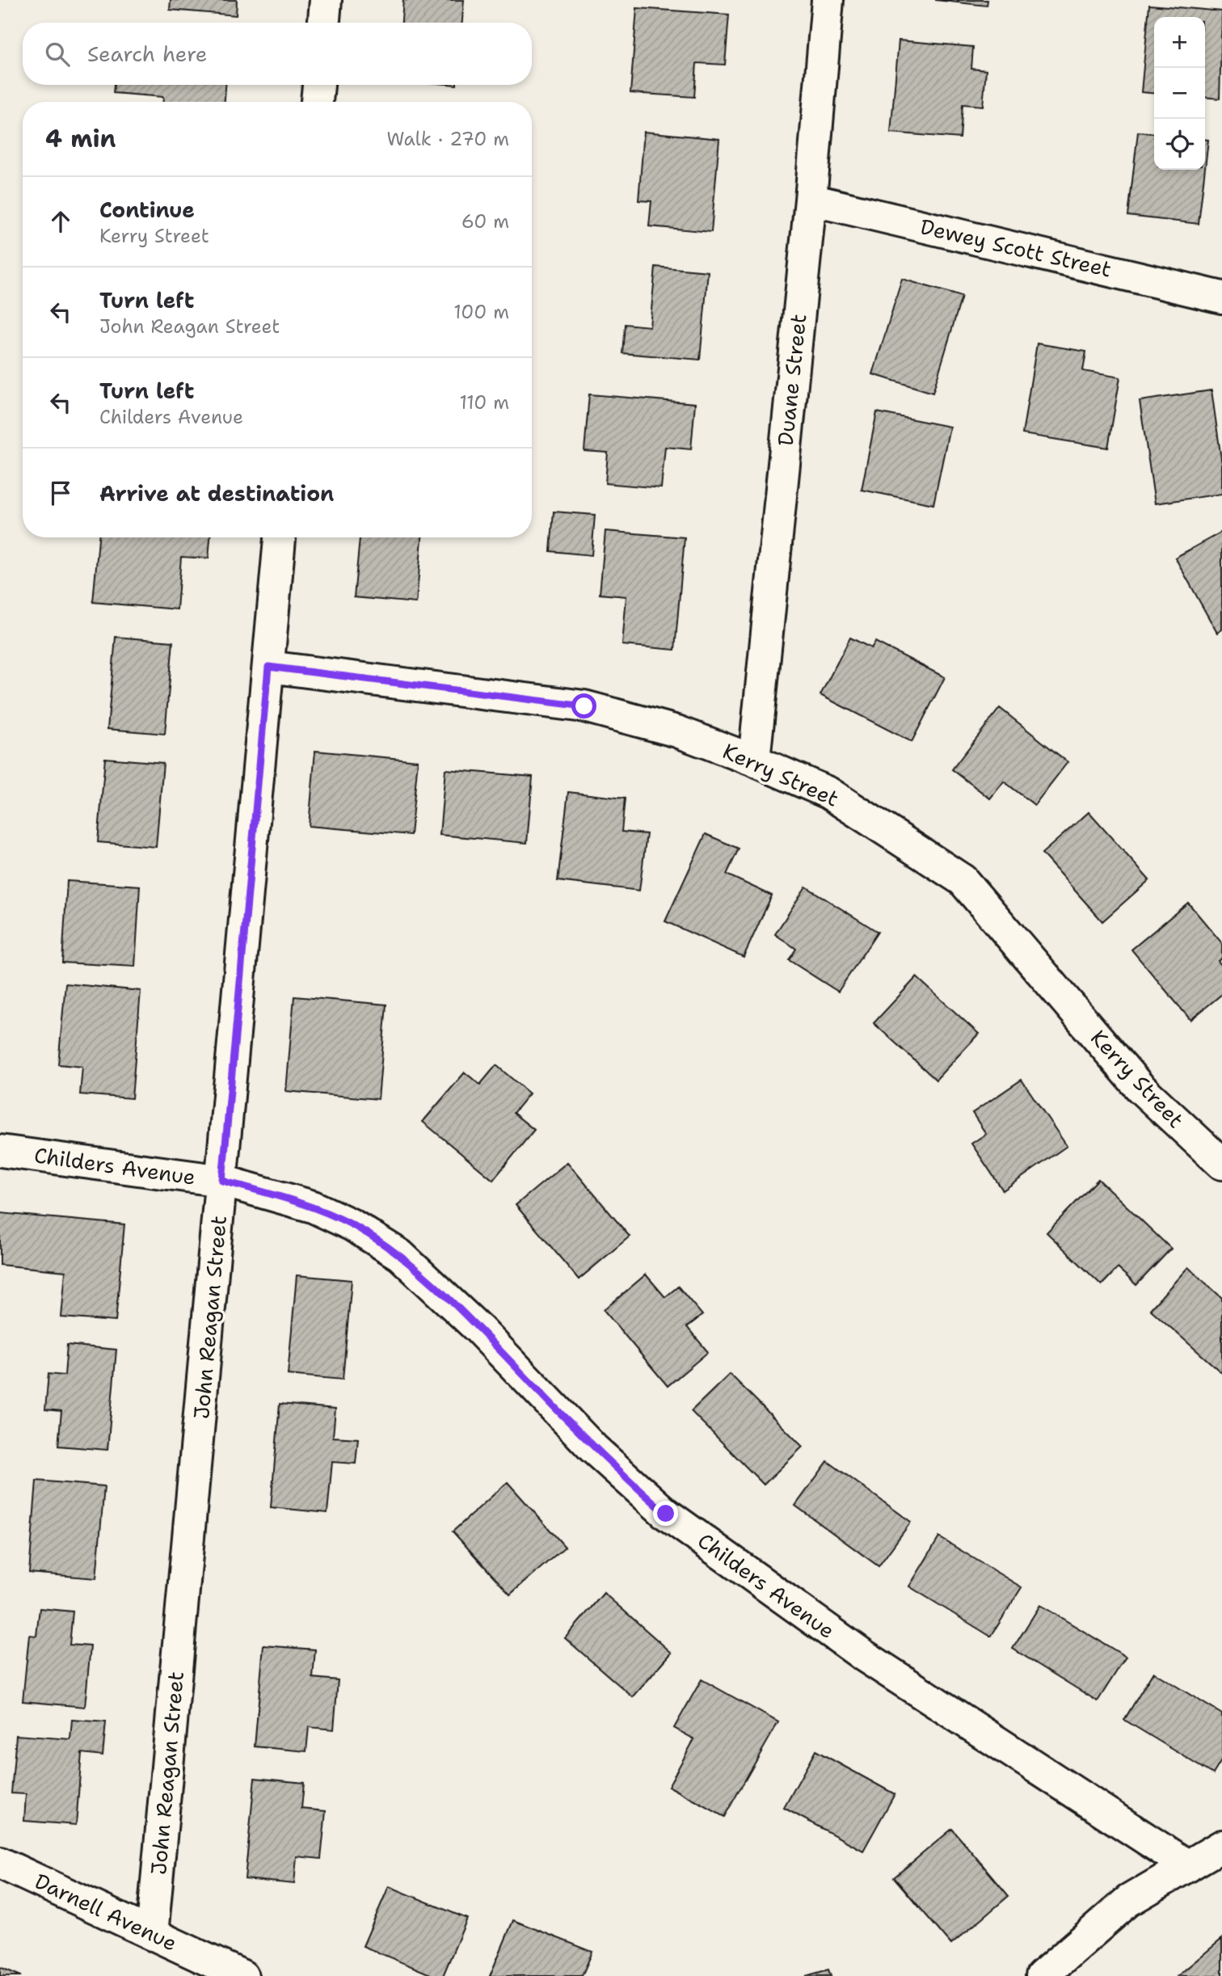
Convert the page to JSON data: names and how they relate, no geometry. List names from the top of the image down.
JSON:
{
  "streets": {
    "street": [
      "Dewey Scott Street",
      "Duane Street",
      "Kerry Street",
      "Childers Avenue",
      "John Reagan Street",
      "Darnell Avenue"
    ]
  },
  "crossings": [
    ["Dewey Scott Street", "Duane Street"],
    ["Duane Street", "Kerry Street"],
    ["Kerry Street", "John Reagan Street"],
    ["Childers Avenue", "John Reagan Street"],
    ["John Reagan Street", "Darnell Avenue"]
  ],
  "page": {
    "map_buttons": ["+", "−"],
    "search": "Search here",
    "heading": ["4 min", "Walk · 270 m"],
    "list": [
      ["Continue", "Kerry Street", "60 m"],
      ["Turn left", "John Reagan Street", "100 m"],
      ["Turn left", "Childers Avenue", "110 m"],
      "Arrive at destination"
    ]
  }
}
